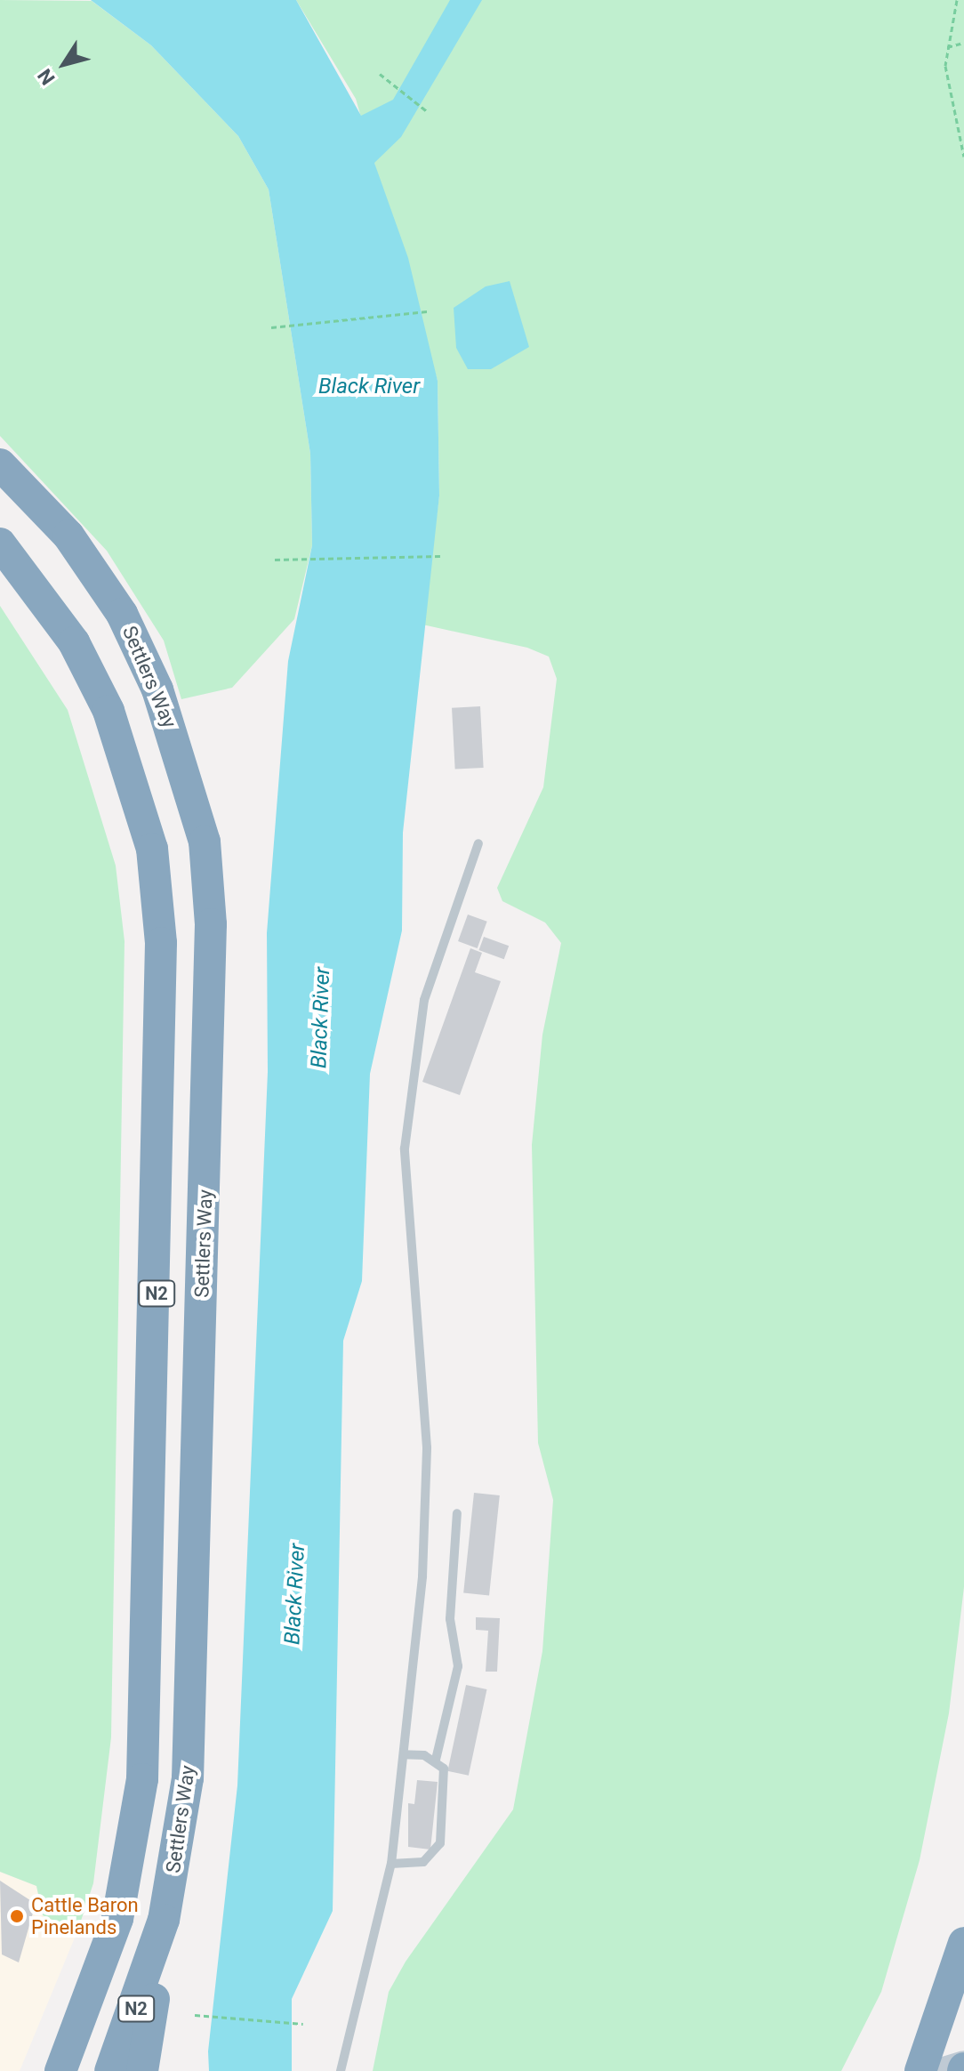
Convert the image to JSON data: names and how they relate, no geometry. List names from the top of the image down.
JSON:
{
  "streets": {
    "highway": ["Settlers Way", "N2"]
  },
  "water": ["Black River"],
  "places": ["Cattle Baron Pinelands"],
  "north": "bottom left"
}
